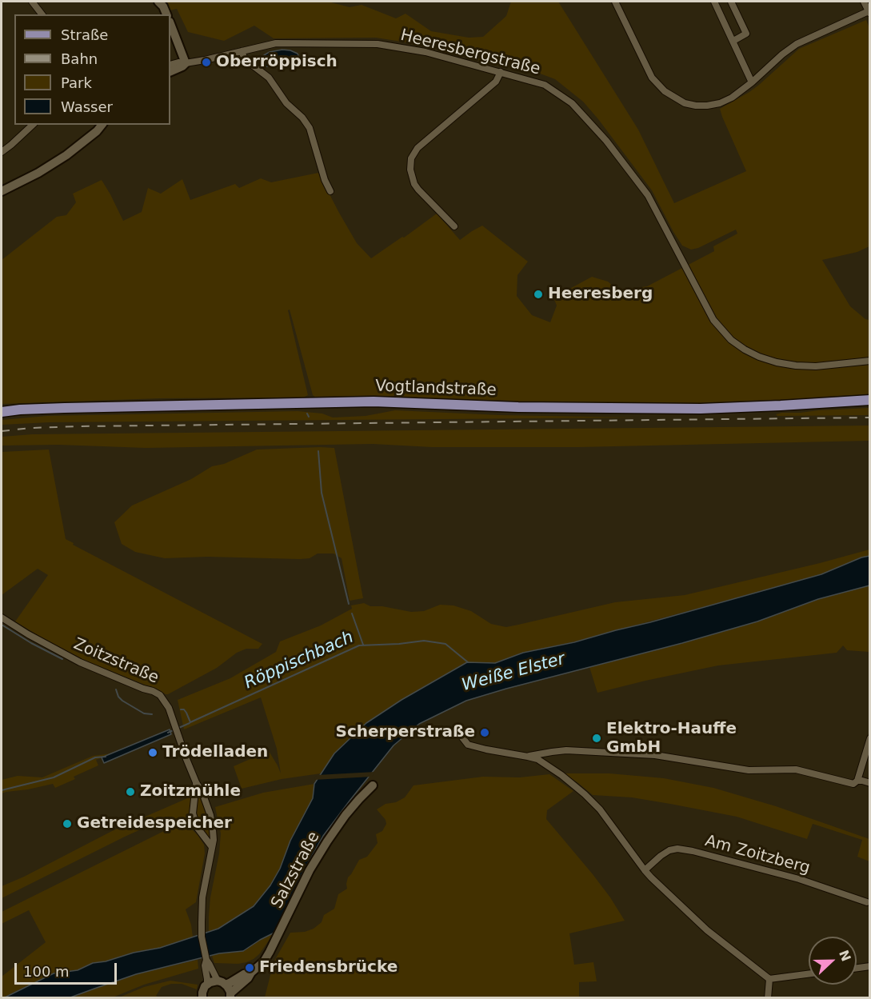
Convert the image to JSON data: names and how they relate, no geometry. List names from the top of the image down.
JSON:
{
  "streets": {
    "main road": ["Vogtlandstraße", "Salzstraße"],
    "street": ["Heeresbergstraße", "Zoitzstraße", "Am Zoitzberg"]
  },
  "water": ["Röppischbach", "Weiße Elster"],
  "places": [
    "Oberröppisch",
    "Heeresberg",
    "Scherperstraße",
    "Elektro-Hauffe GmbH",
    "Trödelladen",
    "Zoitzmühle",
    "Getreidespeicher",
    "Friedensbrücke"
  ],
  "legend": [
    "Straße",
    "Bahn",
    "Park",
    "Wasser"
  ],
  "scale_bar": "100 m",
  "north": "right"
}
